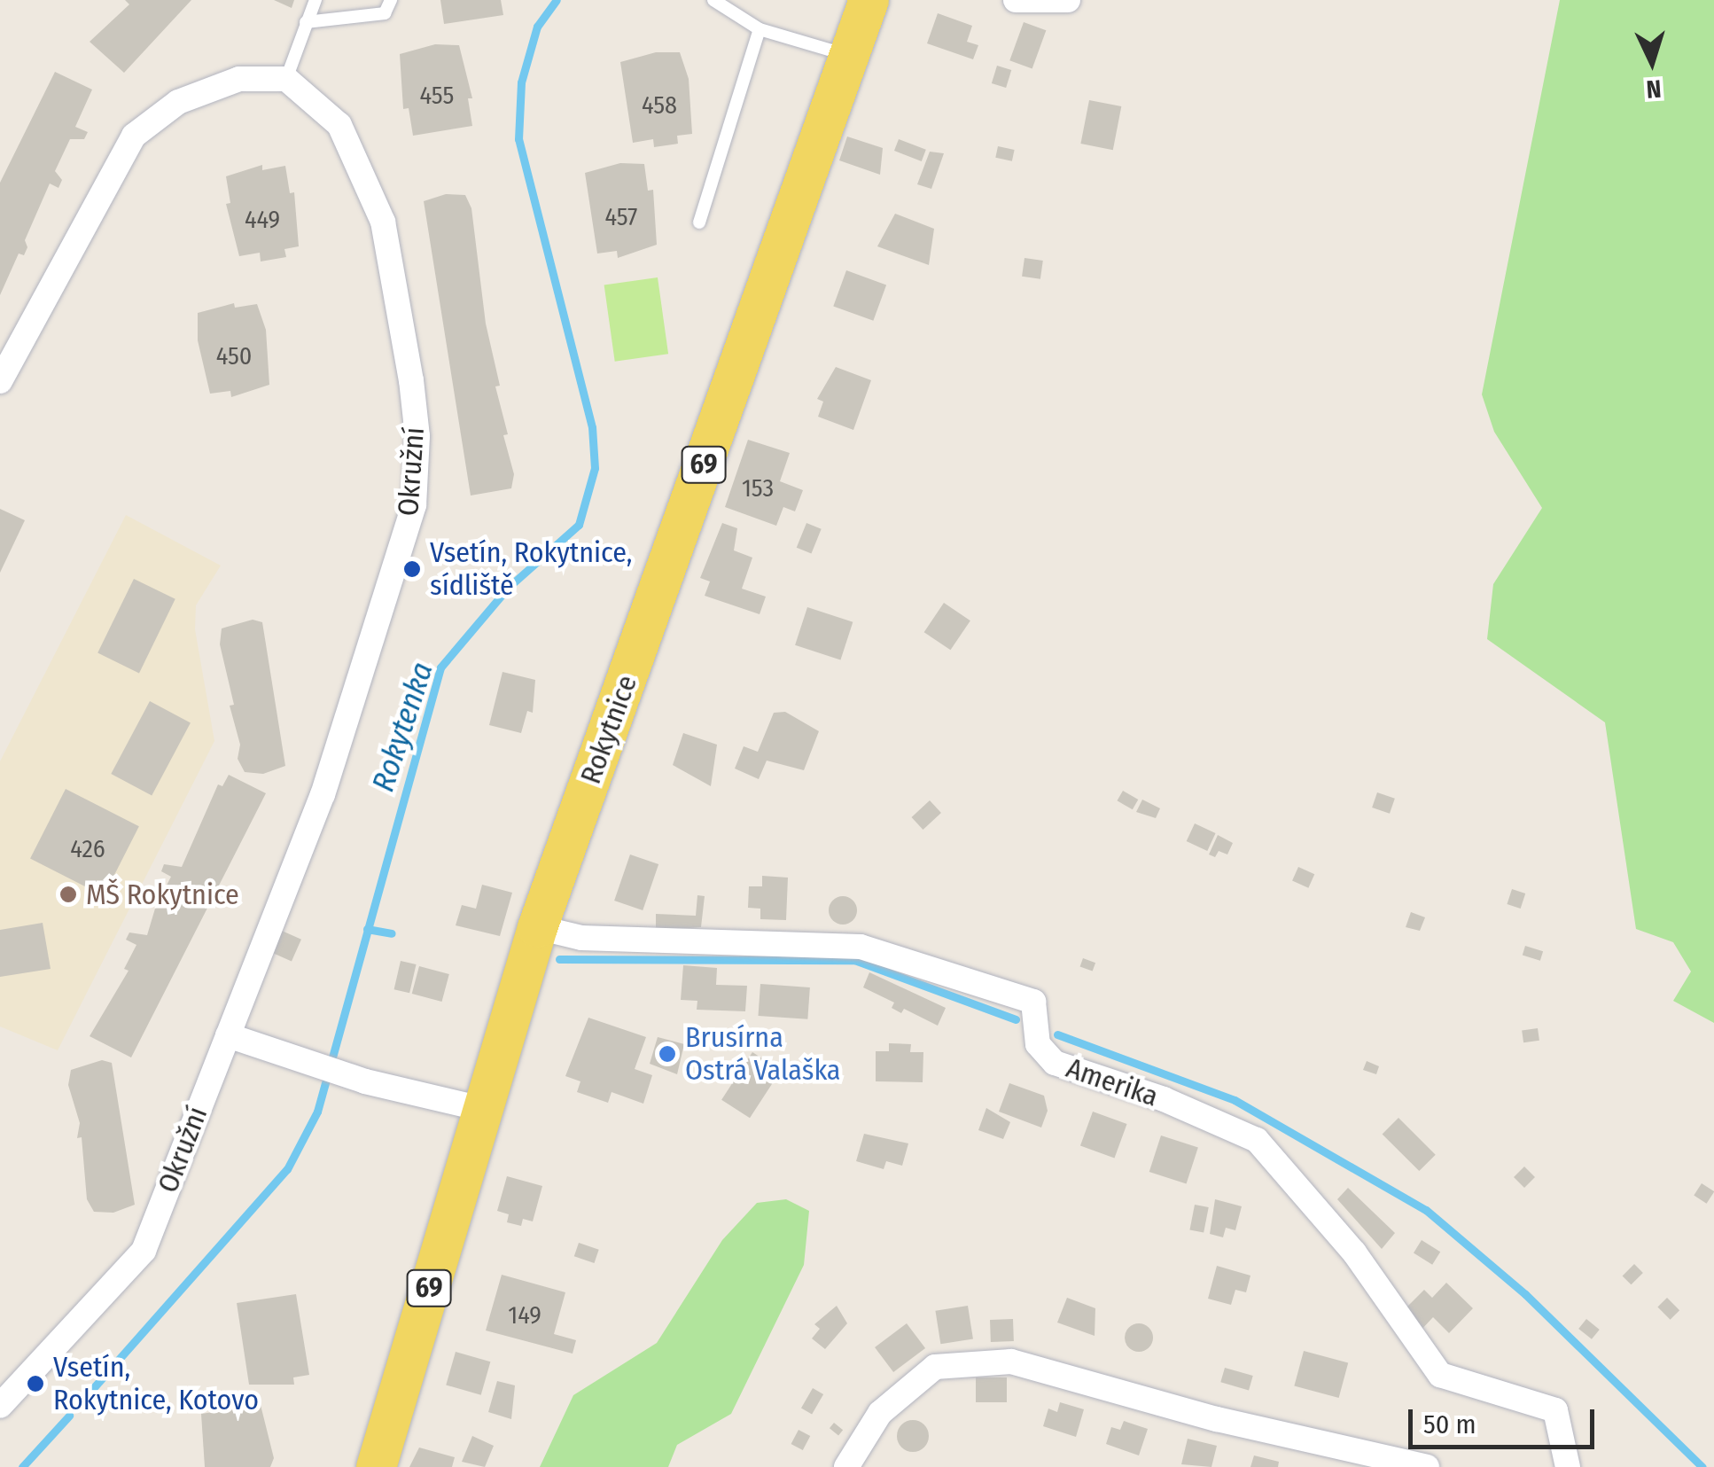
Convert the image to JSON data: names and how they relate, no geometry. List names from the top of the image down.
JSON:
{
  "streets": {
    "main road": ["69", "Rokytnice"],
    "street": ["Okružní", "Amerika"]
  },
  "crossings": [
    ["Rokytnice", "Amerika"]
  ],
  "water": ["Rokytenka"],
  "places": [
    "Vsetín, Rokytnice, sídliště",
    "MŠ Rokytnice",
    "Brusírna Ostrá Valaška",
    "Vsetín, Rokytnice, Kotovo"
  ],
  "house_numbers": [
    "455",
    "458",
    "457",
    "449",
    "450",
    "153",
    "426",
    "149"
  ],
  "scale_bar": "50 m",
  "north": "bottom"
}
